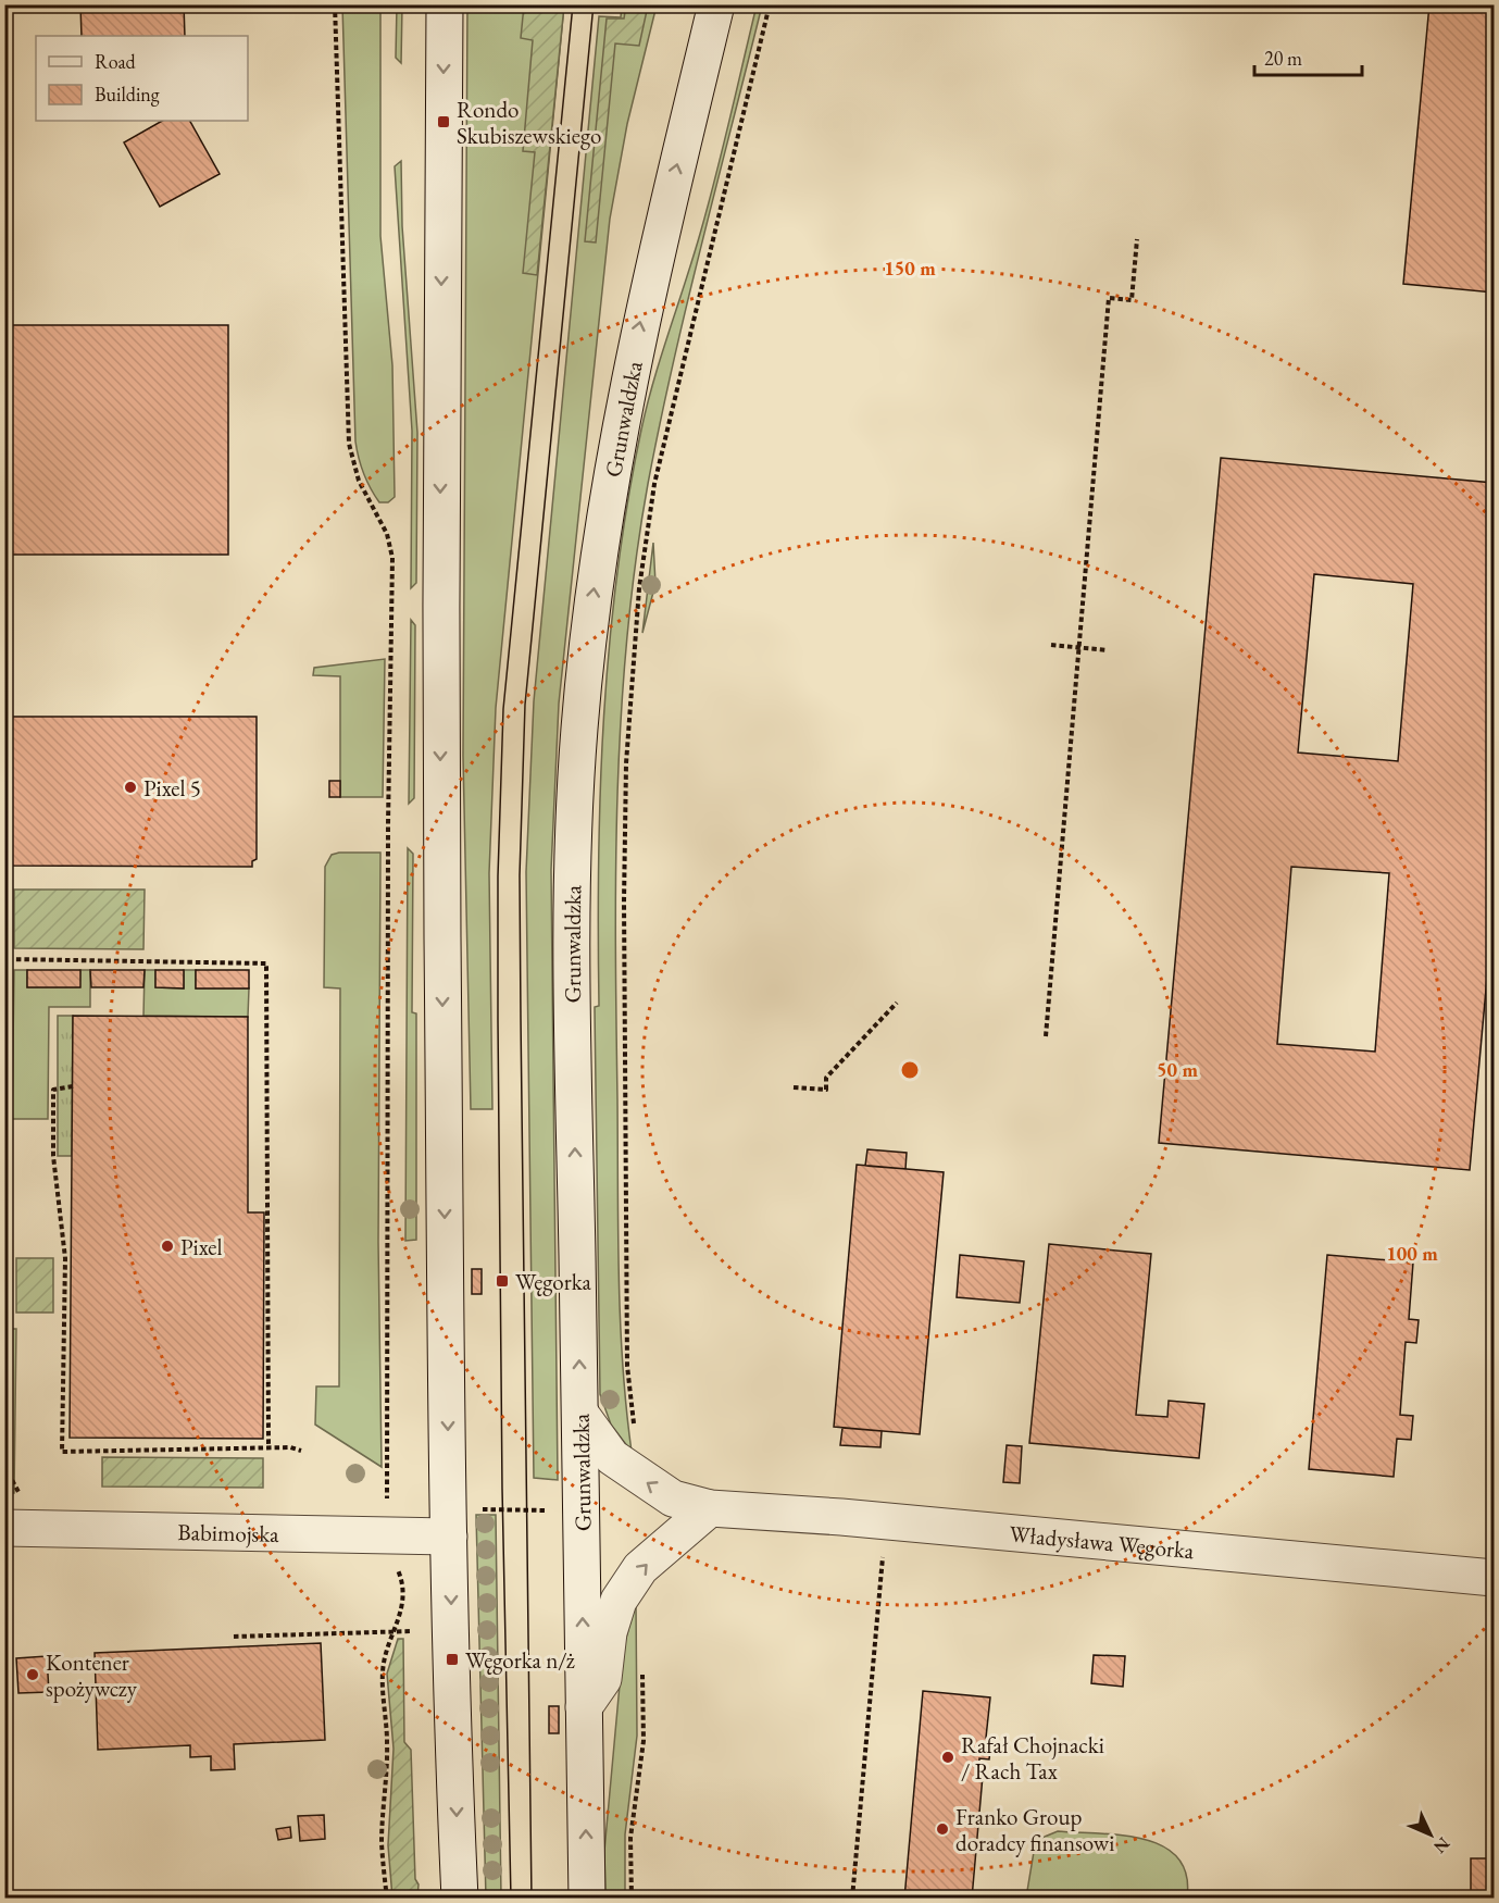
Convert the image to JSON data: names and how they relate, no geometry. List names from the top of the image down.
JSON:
{
  "streets": {
    "street": ["Grunwaldzka", "Babimojska", "Władysława Węgorka"]
  },
  "crossings": [
    ["Grunwaldzka", "Władysława Węgorka"]
  ],
  "places": {
    "transit": ["Rondo Skubiszewskiego", "Węgorka", "Węgorka n/ż"],
    "other": [
      "Pixel 5",
      "Pixel",
      "Kontener spożywczy",
      "Rafał Chojnacki / Rach Tax",
      "Franko Group doradcy finansowi"
    ]
  },
  "legend": ["Road", "Building"],
  "scale_bar": "20 m",
  "north": "bottom right",
  "rings": ["150 m", "50 m", "100 m"]
}
